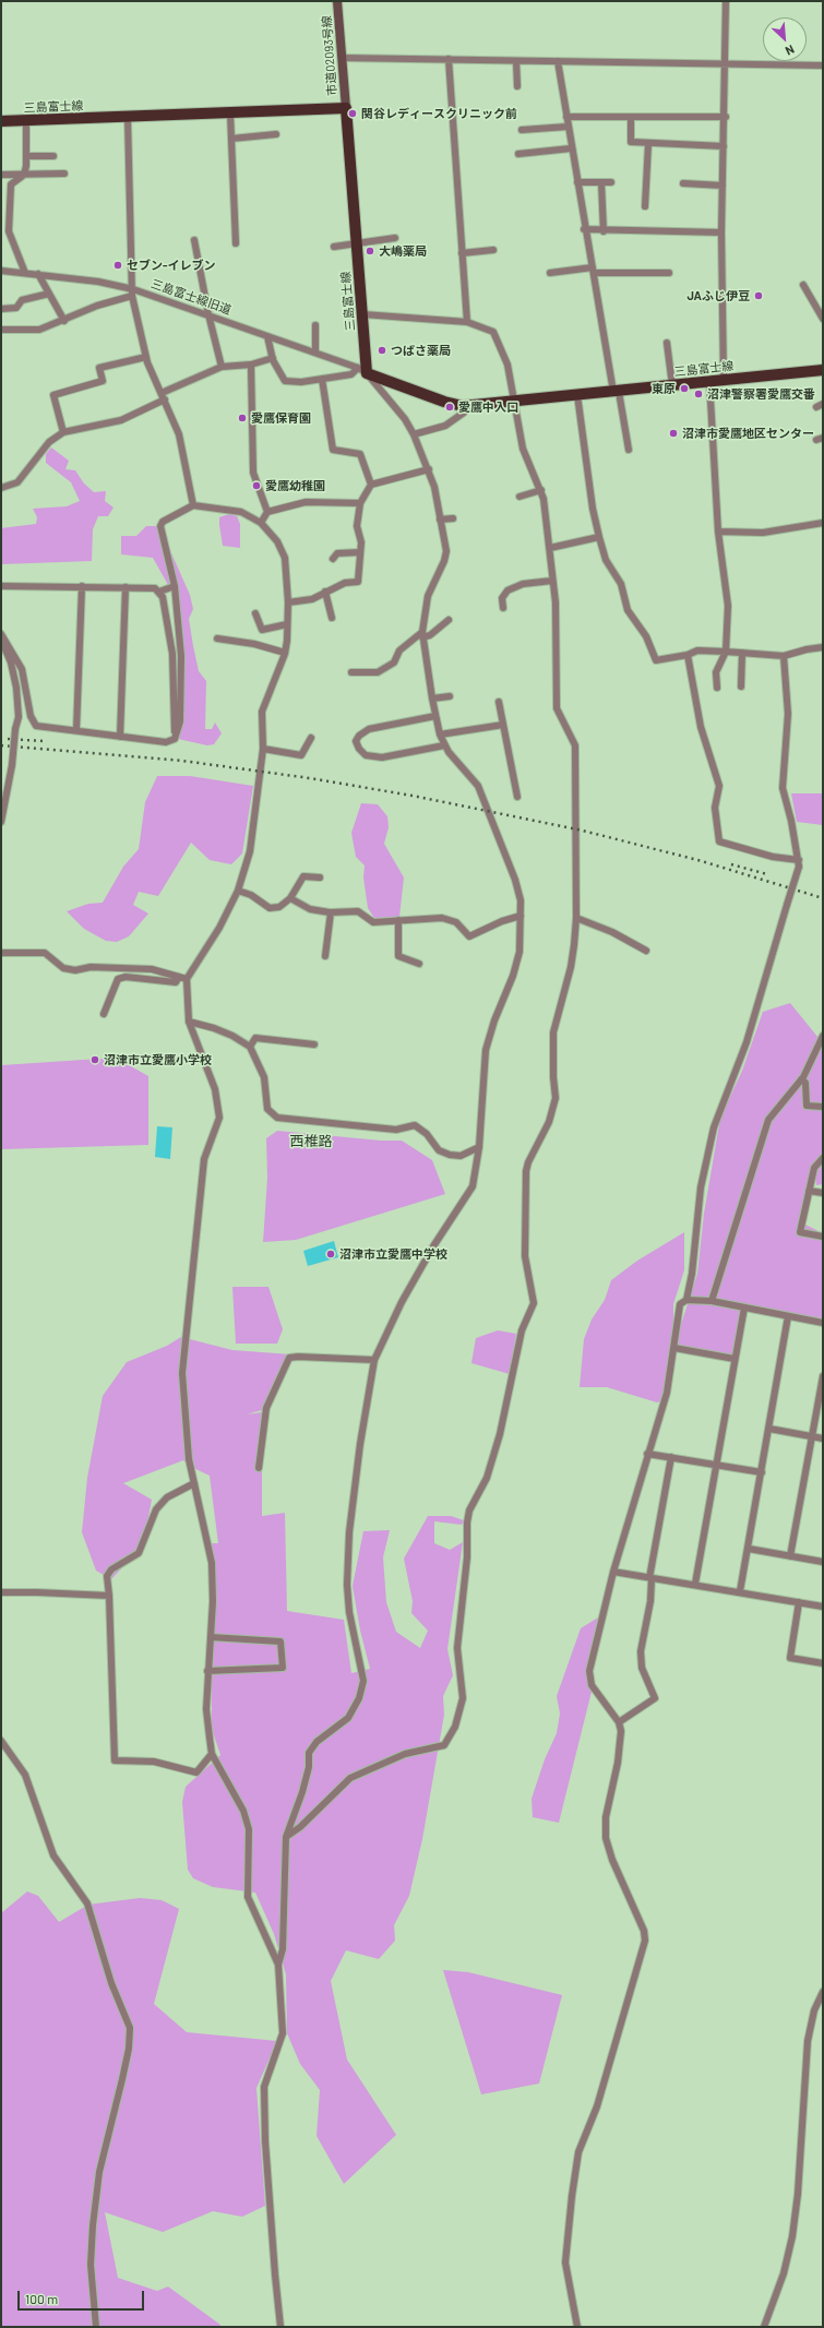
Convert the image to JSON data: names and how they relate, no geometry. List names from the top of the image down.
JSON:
{
  "streets": {
    "main road": ["三島富士線"],
    "street": ["市道02093号線", "三島富士線旧道"]
  },
  "crossings": [
    ["市道02093号線", "三島富士線"],
    ["三島富士線", "三島富士線旧道"]
  ],
  "districts": ["西椎路"],
  "places": [
    "関谷レディースクリニック前",
    "大嶋薬局",
    "セブン-イレブン",
    "JAふじ伊豆",
    "つばさ薬局",
    "東原",
    "沼津警察署愛鷹交番",
    "愛鷹中入口",
    "愛鷹保育園",
    "沼津市愛鷹地区センター",
    "愛鷹幼稚園",
    "沼津市立愛鷹小学校",
    "沼津市立愛鷹中学校"
  ],
  "scale_bar": "100 m",
  "north": "bottom right"
}
